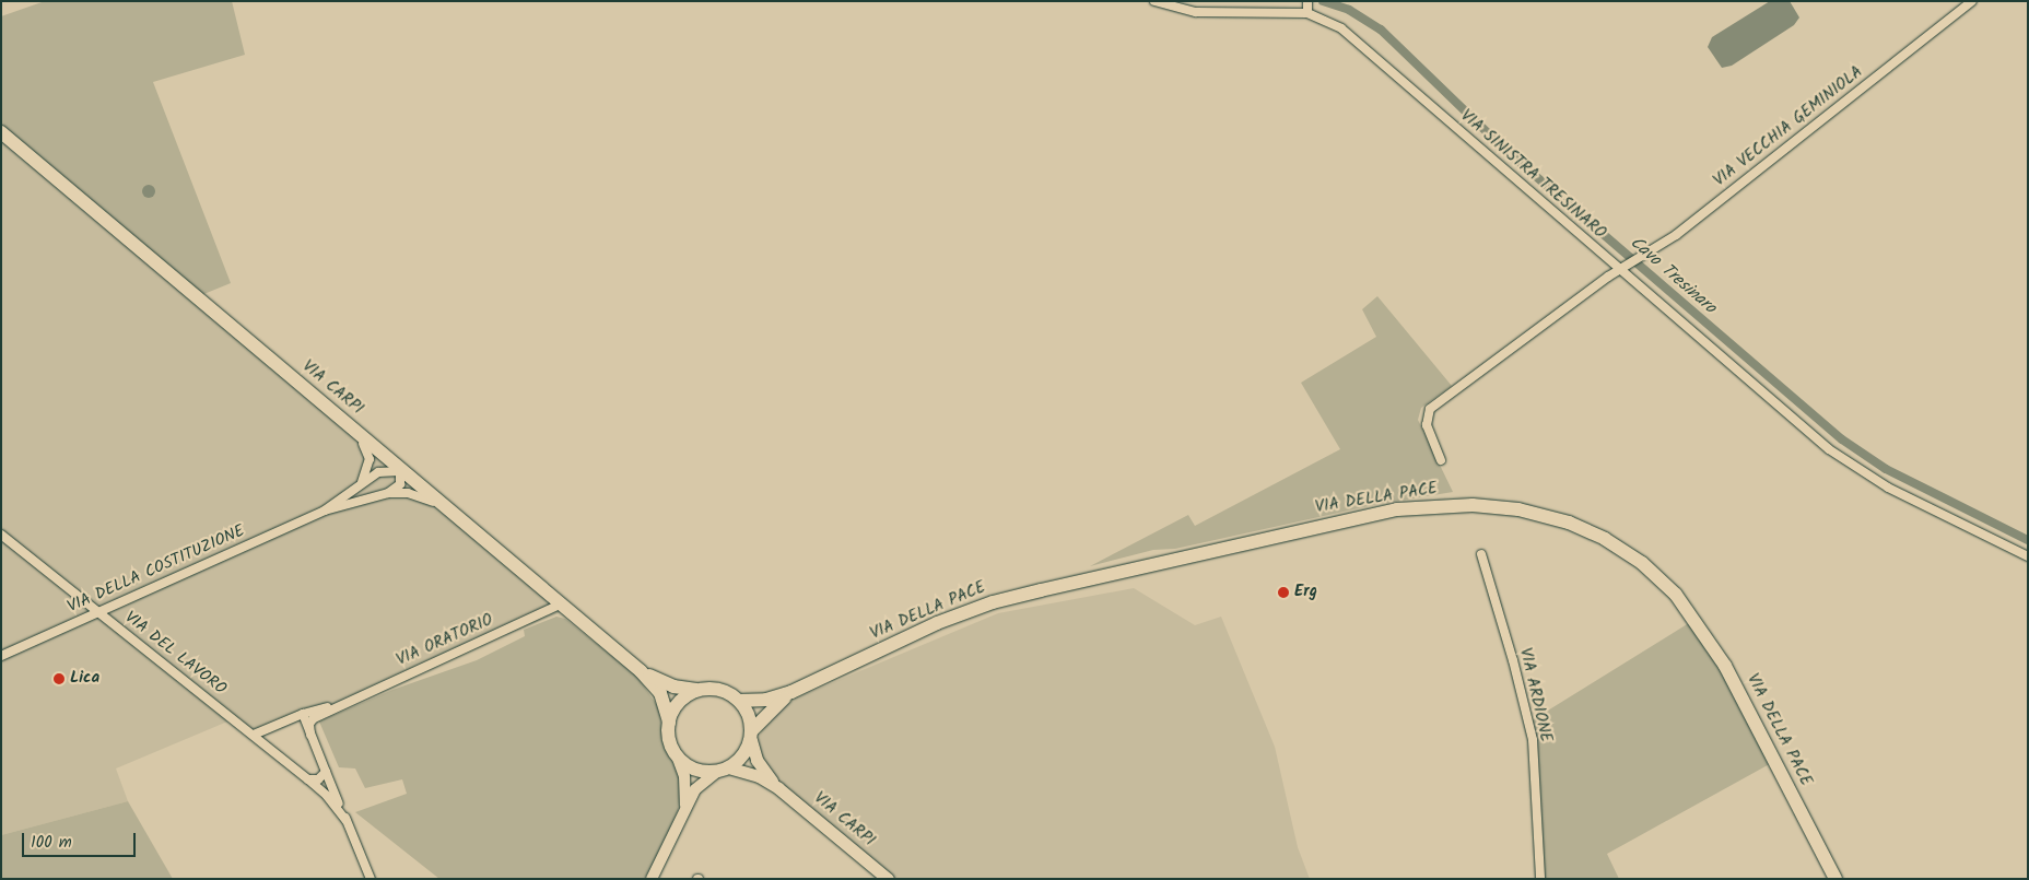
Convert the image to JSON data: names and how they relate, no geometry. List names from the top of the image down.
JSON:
{
  "streets": {
    "main road": ["VIA CARPI", "VIA DELLA PACE"],
    "street": [
      "VIA VECCHIA GEMINIOLA",
      "VIA SINISTRA TRESINARO",
      "VIA DELLA COSTITUZIONE",
      "VIA ORATORIO",
      "VIA DEL LAVORO",
      "VIA ARDIONE"
    ]
  },
  "crossings": [
    ["VIA VECCHIA GEMINIOLA", "VIA SINISTRA TRESINARO"],
    ["VIA CARPI", "VIA DELLA PACE"],
    ["VIA CARPI", "VIA DELLA COSTITUZIONE"],
    ["VIA CARPI", "VIA ORATORIO"],
    ["VIA DELLA COSTITUZIONE", "VIA DEL LAVORO"],
    ["VIA ORATORIO", "VIA DEL LAVORO"]
  ],
  "water": ["Cavo Tresinaro"],
  "places": ["Erg", "Lica"],
  "scale_bar": "100 m"
}
